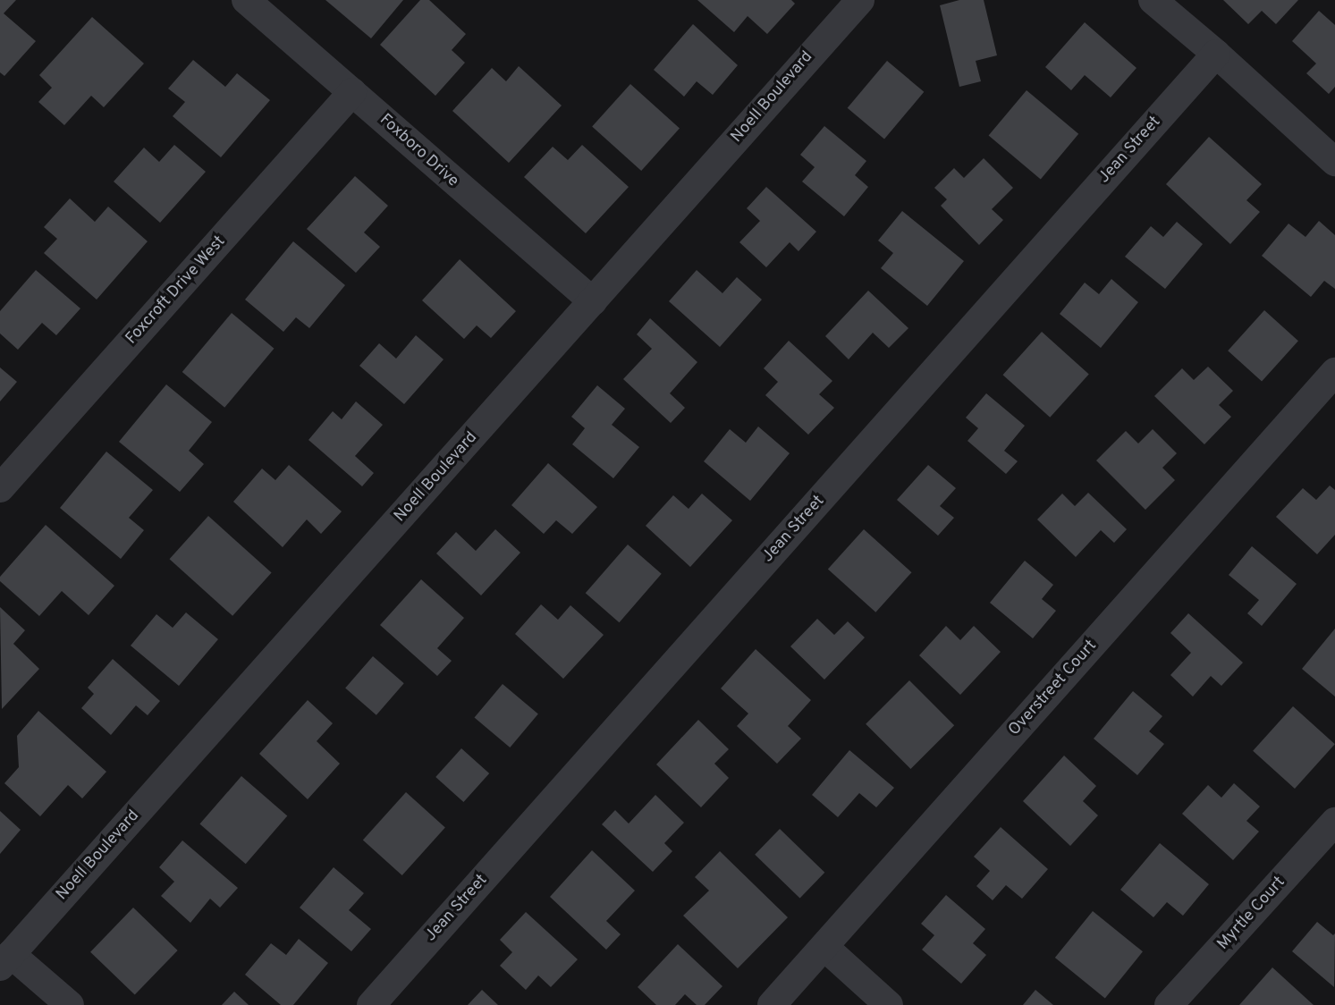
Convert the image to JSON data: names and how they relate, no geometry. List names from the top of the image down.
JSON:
{
  "streets": {
    "street": [
      "Noell Boulevard",
      "Jean Street",
      "Foxboro Drive",
      "Foxcroft Drive West",
      "Overstreet Court",
      "Myrtle Court"
    ]
  },
  "crossings": [
    ["Noell Boulevard", "Foxboro Drive"],
    ["Foxboro Drive", "Foxcroft Drive West"]
  ]
}
